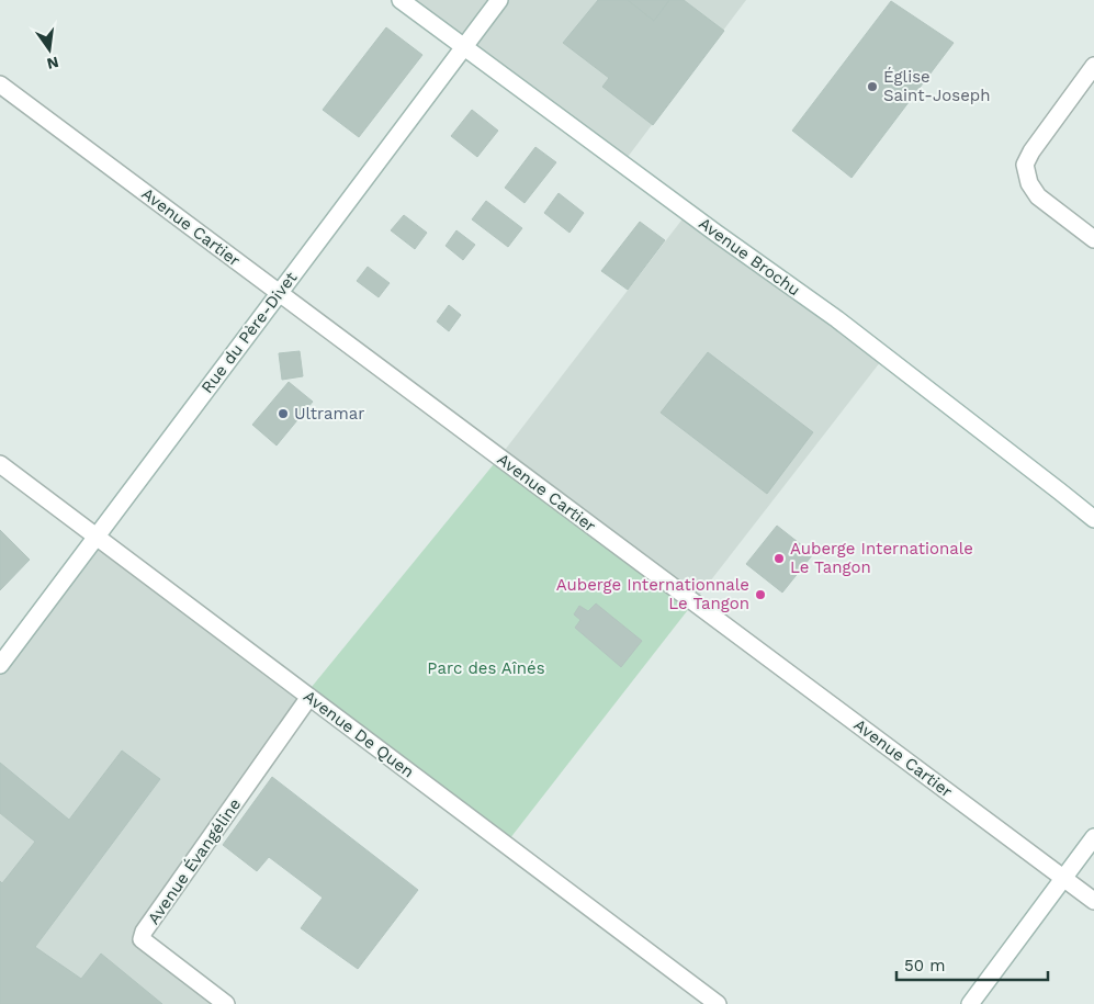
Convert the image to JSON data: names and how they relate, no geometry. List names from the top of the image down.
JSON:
{
  "streets": {
    "street": [
      "Avenue Cartier",
      "Avenue Brochu",
      "Rue du Père-Divet",
      "Avenue De Quen",
      "Avenue Évangéline"
    ]
  },
  "crossings": [
    ["Avenue Cartier", "Rue du Père-Divet"],
    ["Avenue Brochu", "Rue du Père-Divet"],
    ["Rue du Père-Divet", "Avenue De Quen"],
    ["Avenue De Quen", "Avenue Évangéline"]
  ],
  "parks": ["Parc des Aînés"],
  "places": [
    "Église Saint-Joseph",
    "Ultramar",
    "Auberge Internationale Le Tangon",
    "Auberge Internationnale Le Tangon"
  ],
  "scale_bar": "50 m",
  "north": "bottom"
}
